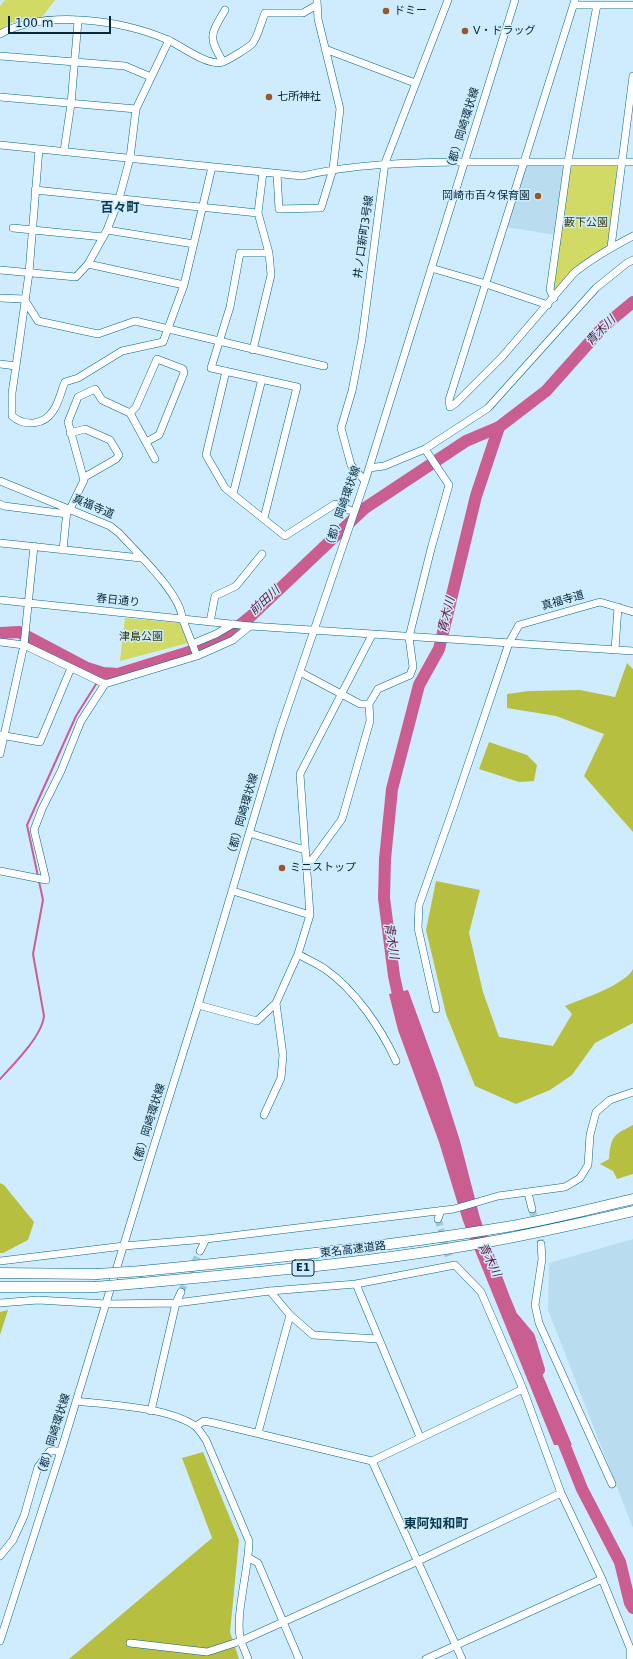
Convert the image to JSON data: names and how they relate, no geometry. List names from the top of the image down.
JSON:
{
  "streets": {
    "highway": ["東名高速道路", "E1"],
    "street": [
      "（都）岡崎環状線",
      "井ノ口新町3号線",
      "真福寺道",
      "春日通り"
    ]
  },
  "crossings": [
    ["（都）岡崎環状線", "井ノ口新町3号線"],
    ["真福寺道", "春日通り"]
  ],
  "districts": ["百々町", "東阿知和町"],
  "water": ["青木川", "前田川"],
  "parks": ["藪下公園", "津島公園"],
  "places": [
    "ドミー",
    "V・ドラッグ",
    "七所神社",
    "岡崎市百々保育園",
    "ミニストップ"
  ],
  "scale_bar": "100 m"
}
